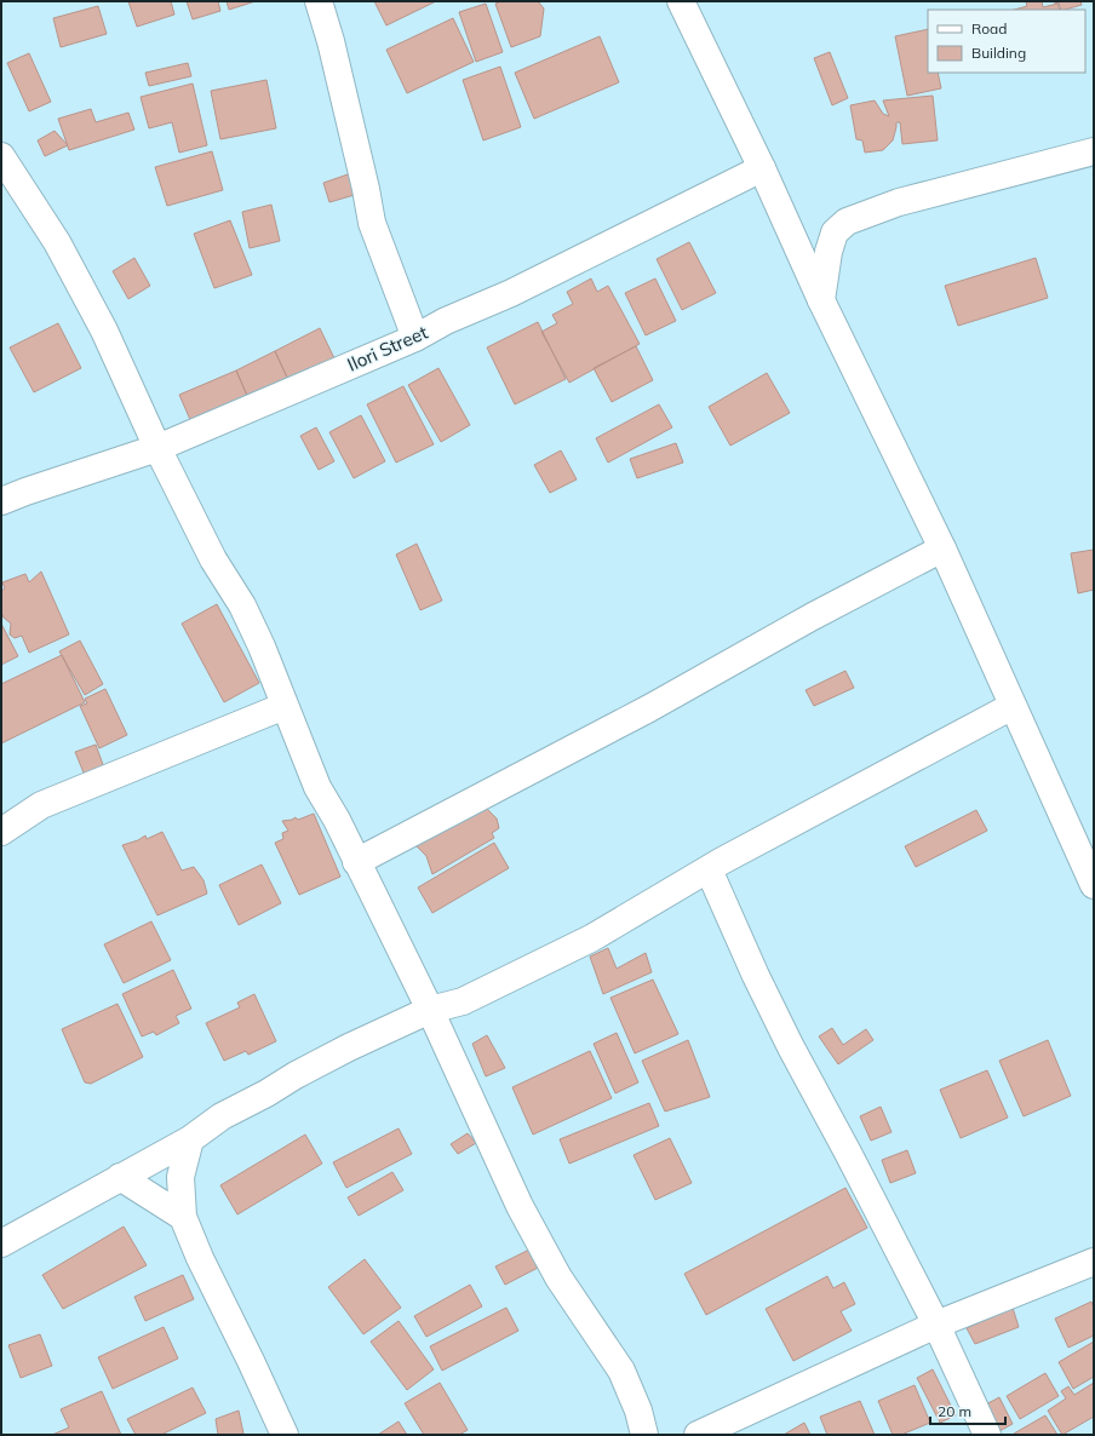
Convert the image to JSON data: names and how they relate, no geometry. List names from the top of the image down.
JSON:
{
  "streets": {
    "street": ["Ilori Street"]
  },
  "legend": ["Road", "Building"],
  "scale_bar": "20 m"
}
